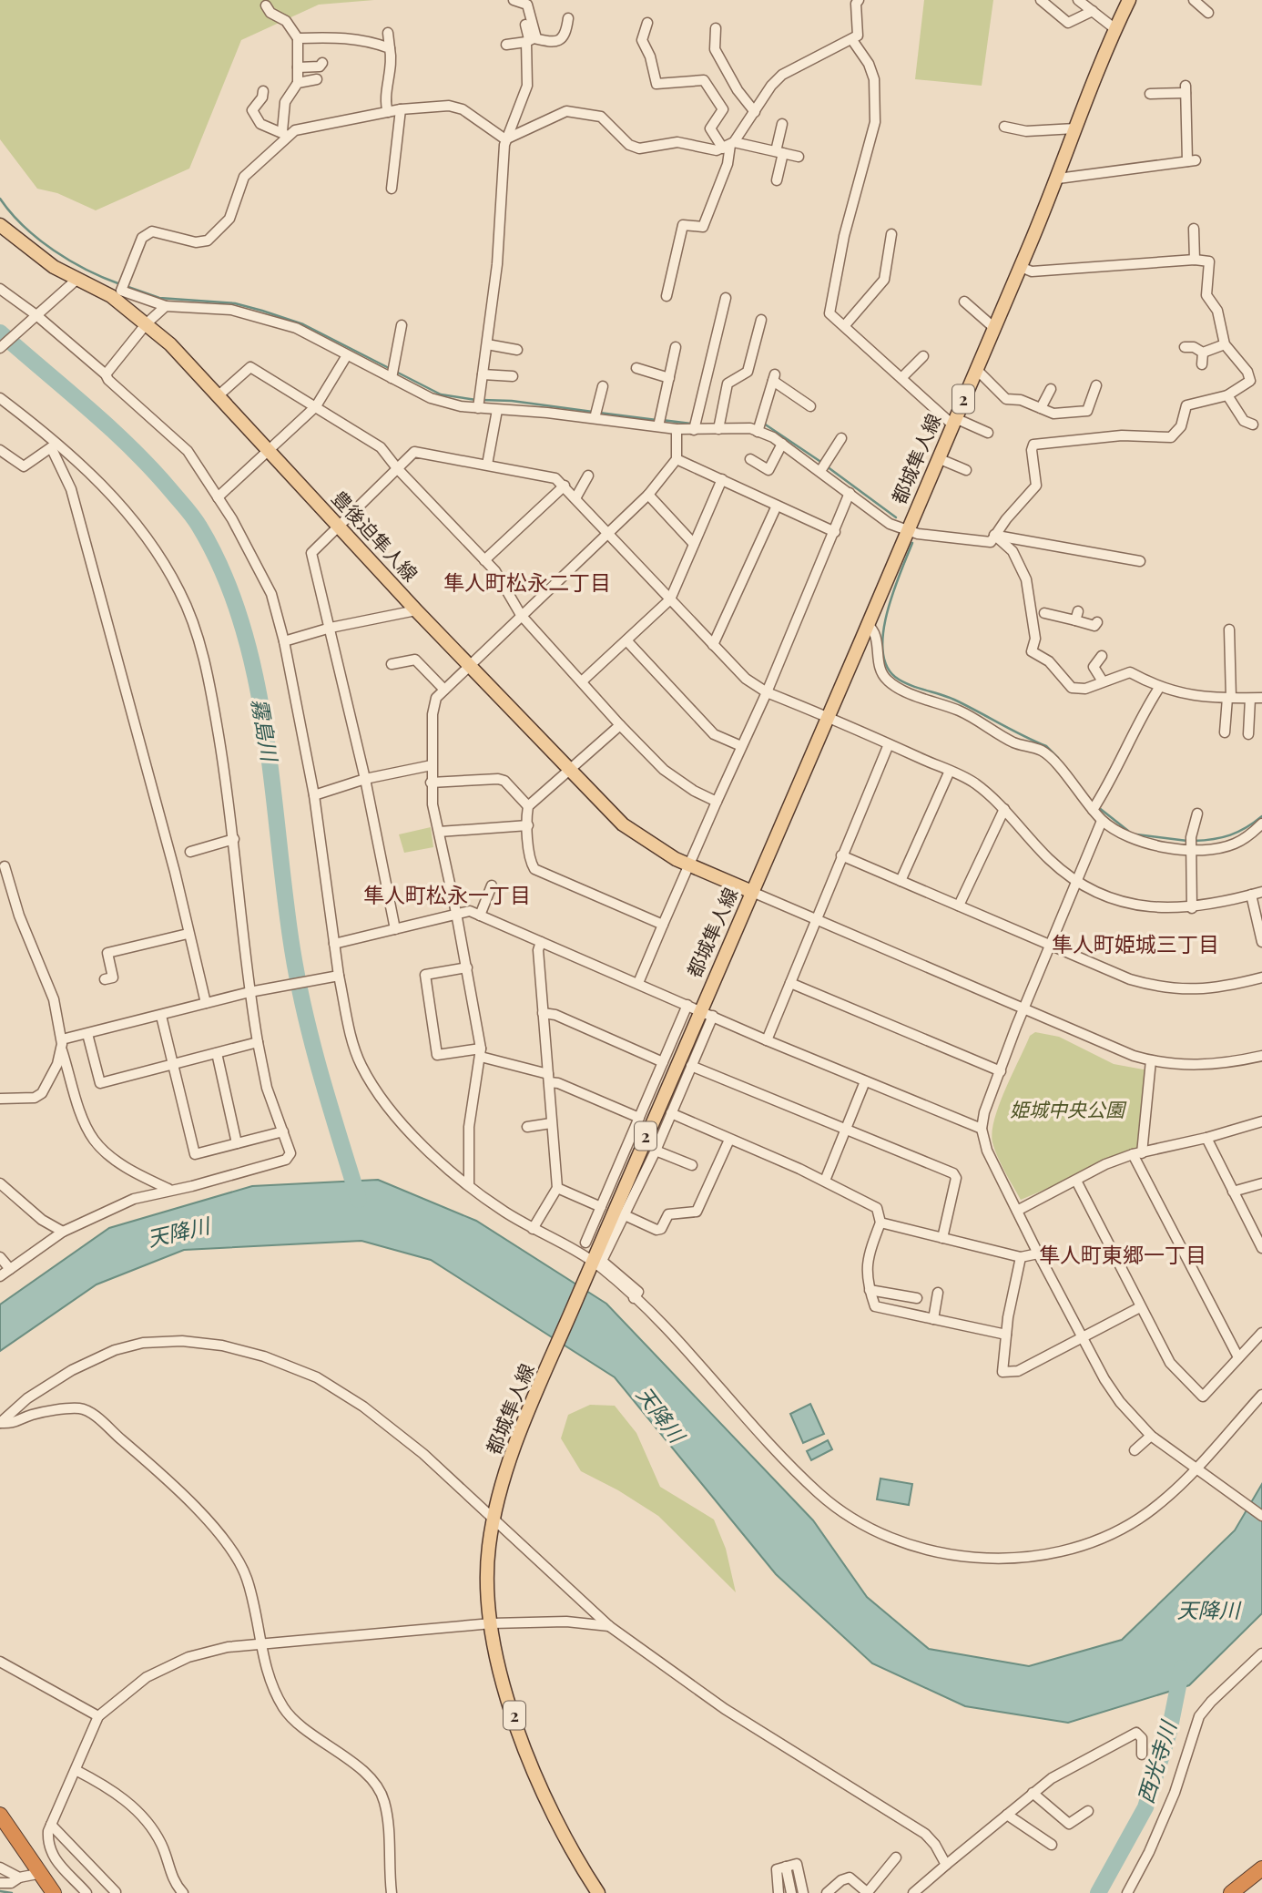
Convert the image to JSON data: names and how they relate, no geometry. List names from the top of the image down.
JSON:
{
  "streets": {
    "main road": ["2", "都城隼人線", "豊後迫隼人線"]
  },
  "crossings": [
    ["都城隼人線", "豊後迫隼人線"]
  ],
  "districts": [
    "隼人町松永二丁目",
    "隼人町松永一丁目",
    "隼人町姫城三丁目",
    "隼人町東郷一丁目"
  ],
  "water": ["霧島川", "天降川", "西光寺川"],
  "parks": ["姫城中央公園"]
}
